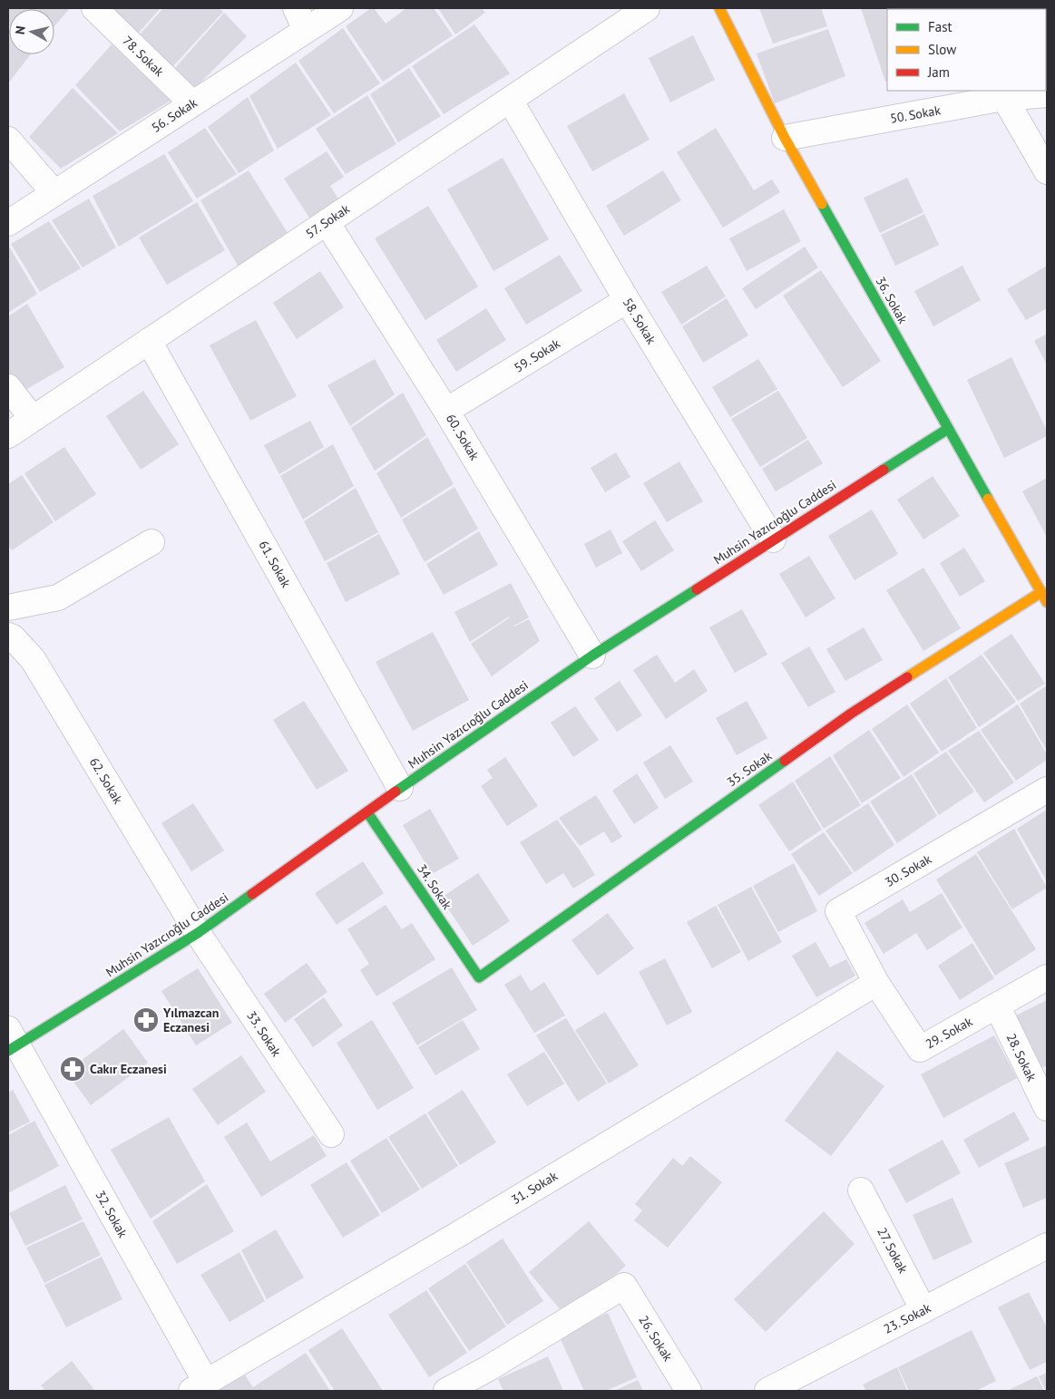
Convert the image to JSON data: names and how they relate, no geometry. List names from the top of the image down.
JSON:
{
  "streets": {
    "main road": [
      "36. Sokak",
      "Muhsin Yazıcıoğlu Caddesi",
      "35. Sokak",
      "34. Sokak"
    ],
    "street": [
      "78. Sokak",
      "50. Sokak",
      "56. Sokak",
      "57. Sokak",
      "58. Sokak",
      "59. Sokak",
      "60. Sokak",
      "61. Sokak",
      "62. Sokak",
      "30. Sokak",
      "29. Sokak",
      "33. Sokak",
      "28. Sokak",
      "31. Sokak",
      "32. Sokak",
      "27. Sokak",
      "23. Sokak",
      "26. Sokak"
    ]
  },
  "crossings": [
    ["78. Sokak", "56. Sokak"],
    ["50. Sokak", "36. Sokak"],
    ["57. Sokak", "58. Sokak"],
    ["57. Sokak", "60. Sokak"],
    ["57. Sokak", "61. Sokak"],
    ["36. Sokak", "Muhsin Yazıcıoğlu Caddesi"],
    ["36. Sokak", "35. Sokak"],
    ["58. Sokak", "59. Sokak"],
    ["58. Sokak", "Muhsin Yazıcıoğlu Caddesi"],
    ["59. Sokak", "60. Sokak"],
    ["60. Sokak", "Muhsin Yazıcıoğlu Caddesi"],
    ["Muhsin Yazıcıoğlu Caddesi", "61. Sokak"],
    ["Muhsin Yazıcıoğlu Caddesi", "62. Sokak"],
    ["Muhsin Yazıcıoğlu Caddesi", "34. Sokak"],
    ["Muhsin Yazıcıoğlu Caddesi", "33. Sokak"],
    ["Muhsin Yazıcıoğlu Caddesi", "32. Sokak"],
    ["35. Sokak", "34. Sokak"],
    ["62. Sokak", "33. Sokak"],
    ["30. Sokak", "29. Sokak"],
    ["30. Sokak", "31. Sokak"],
    ["29. Sokak", "28. Sokak"],
    ["29. Sokak", "31. Sokak"],
    ["31. Sokak", "32. Sokak"],
    ["27. Sokak", "23. Sokak"]
  ],
  "places": {
    "pharmacy": ["Yılmazcan Eczanesi", "Cakır Eczanesi"]
  },
  "legend": ["Fast", "Slow", "Jam"],
  "north": "left"
}
